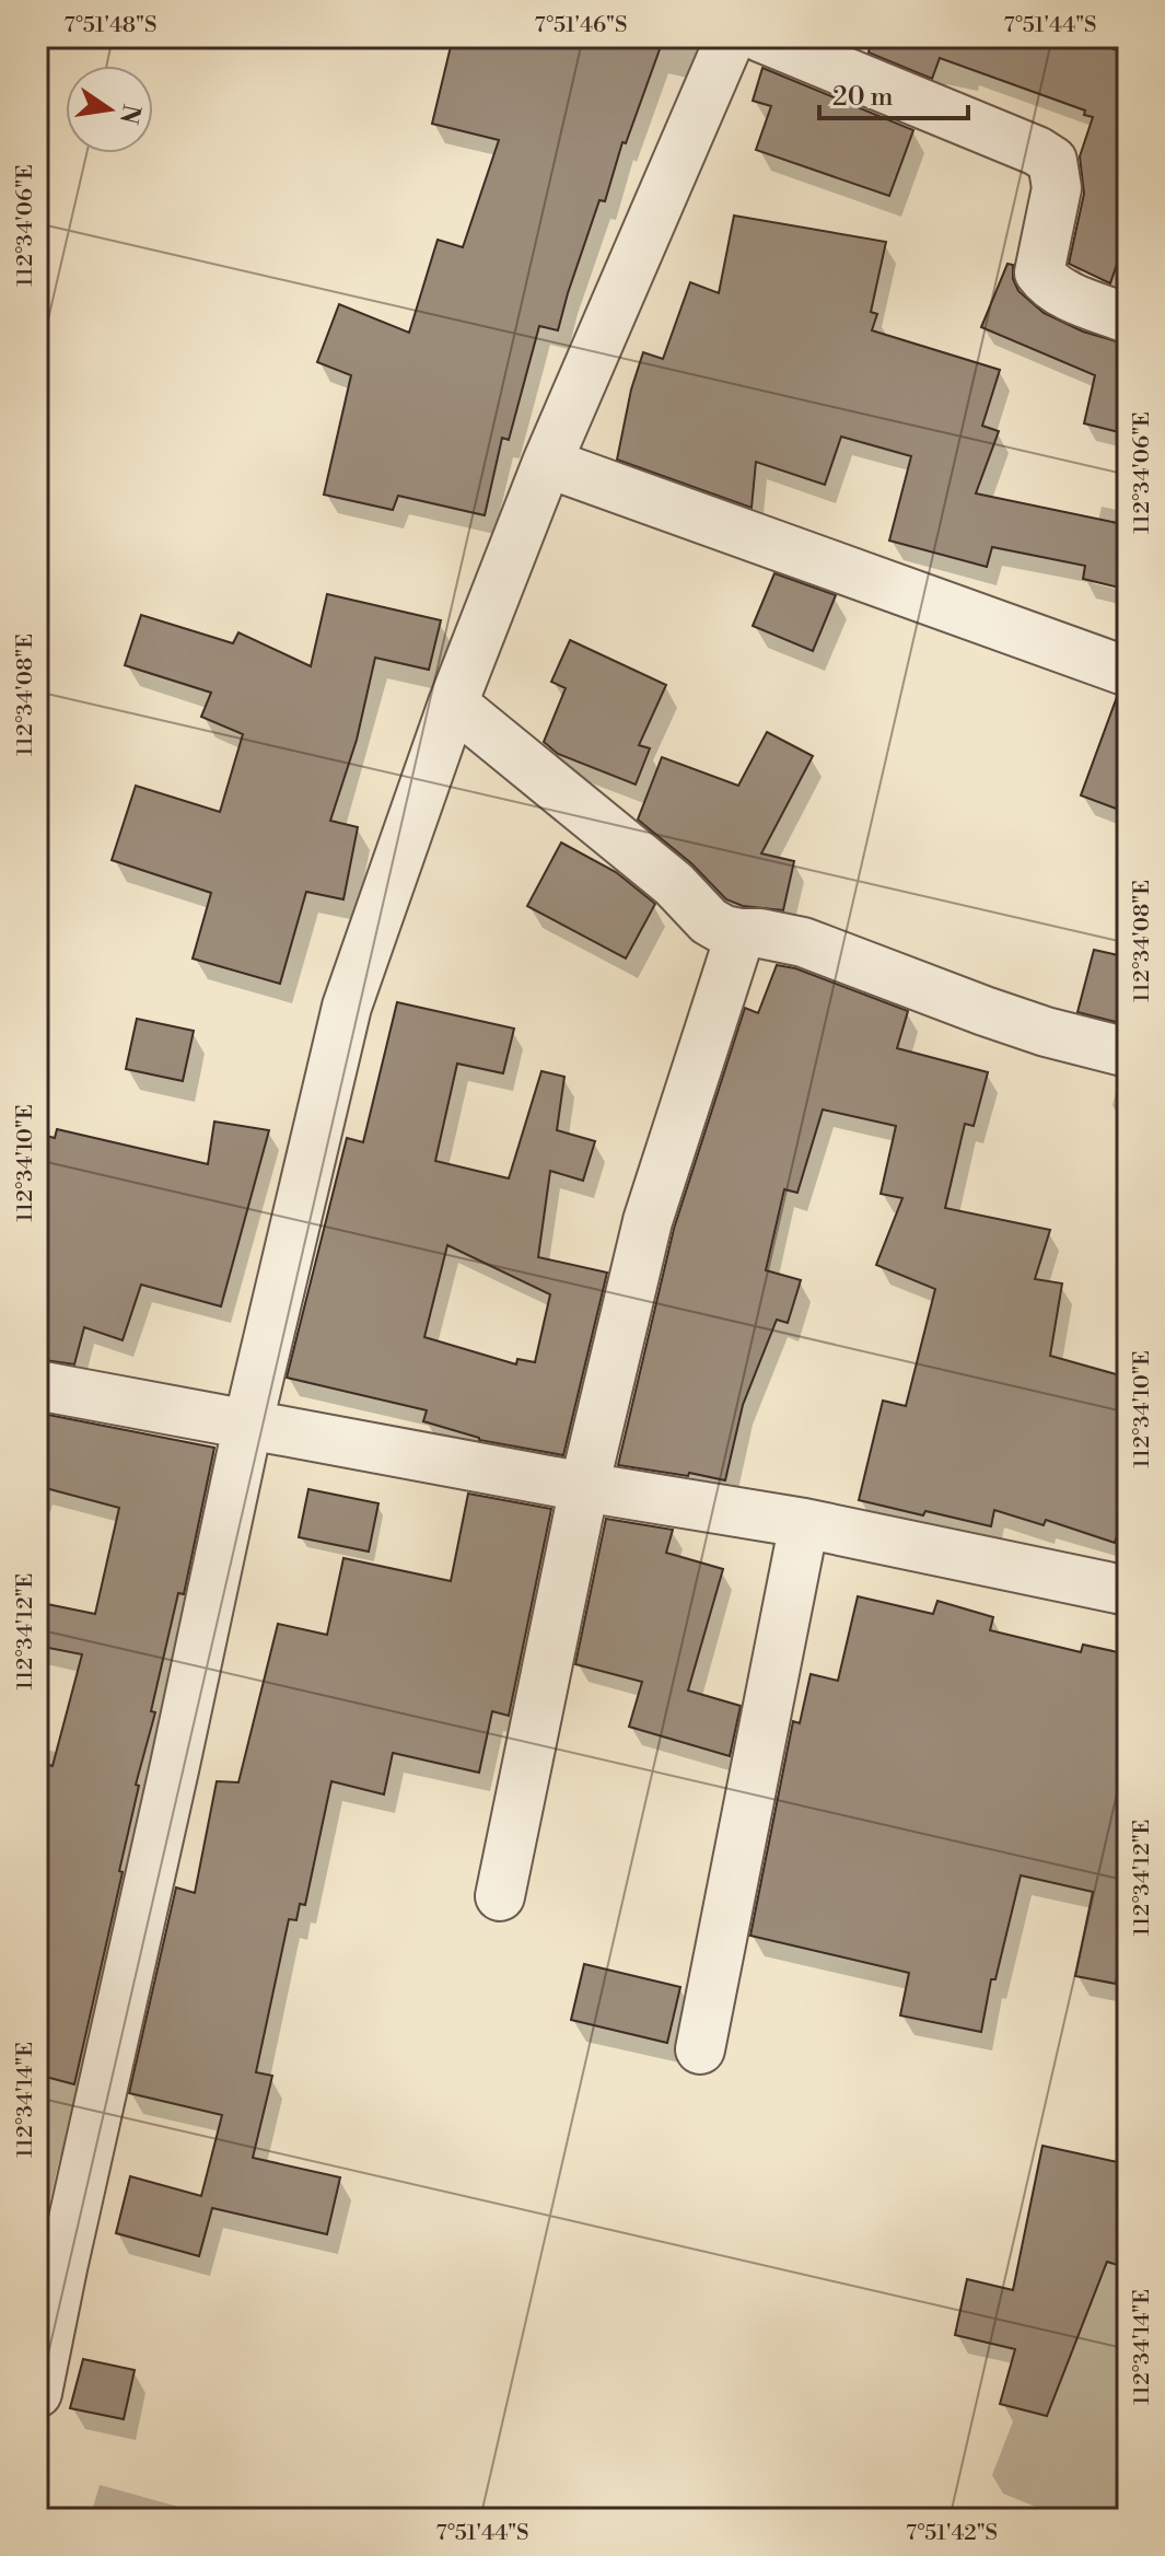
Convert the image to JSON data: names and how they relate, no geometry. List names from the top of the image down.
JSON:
{
  "scale_bar": "20 m",
  "north": "right",
  "coordinates": [
    "7°51'48\"S",
    "7°51'46\"S",
    "7°51'44\"S",
    "112°34'06\"E",
    "112°34'08\"E",
    "112°34'10\"E",
    "112°34'12\"E",
    "112°34'14\"E",
    "7°51'42\"S"
  ]
}
